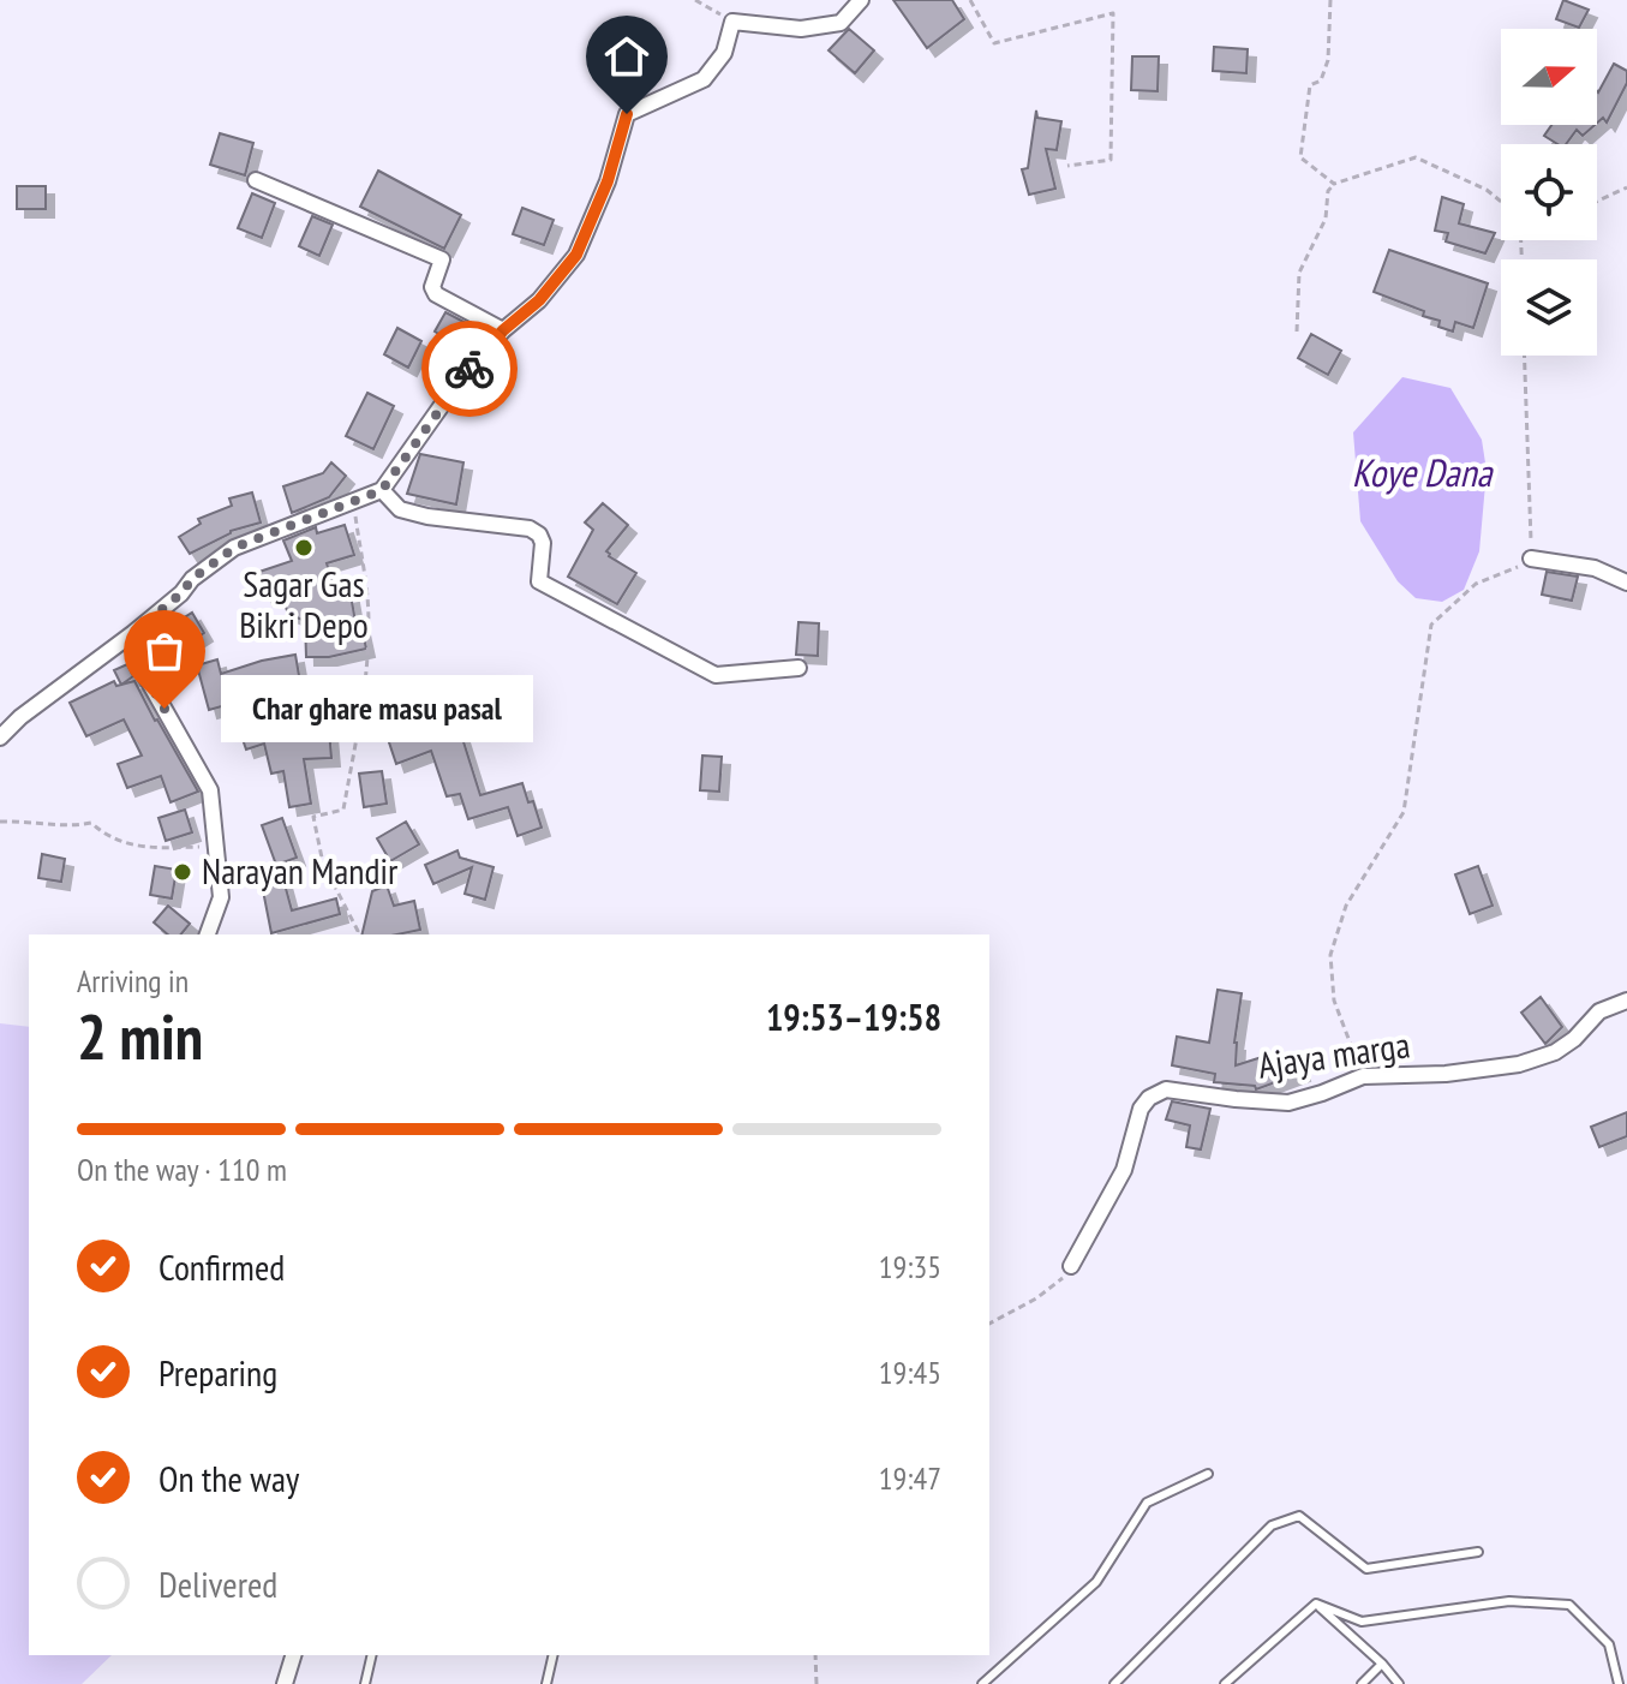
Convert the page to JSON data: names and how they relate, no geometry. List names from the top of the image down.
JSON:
{
  "streets": {
    "street": ["Ajaya marga"]
  },
  "water": ["Koye Dana"],
  "places": ["Sagar Gas Bikri Depo", "Char ghare masu pasal", "Narayan Mandir"],
  "north": "right",
  "page": {
    "bubble": "Char ghare masu pasal",
    "heading": ["2 min", "Arriving in", "19:53–19:58"],
    "bar": "On the way · 110 m",
    "list": [
      ["Confirmed", "19:35"],
      ["Preparing", "19:45"],
      ["On the way", "19:47"],
      "Delivered"
    ]
  }
}
